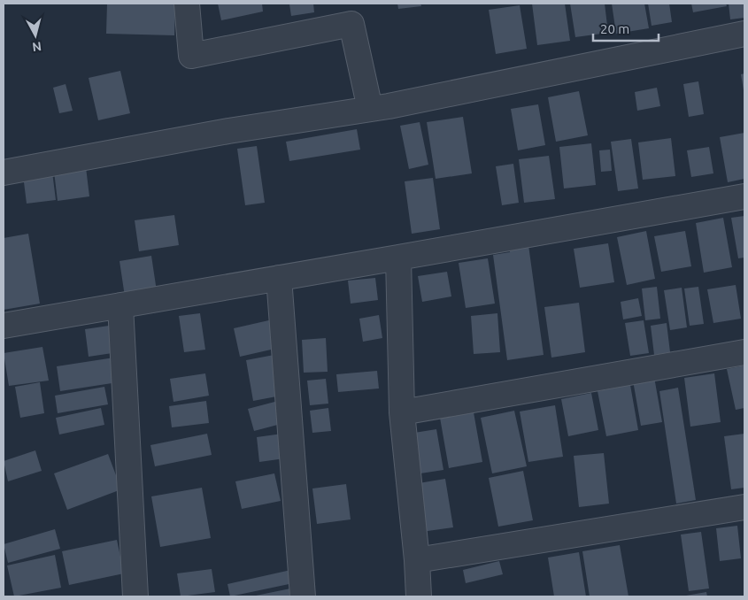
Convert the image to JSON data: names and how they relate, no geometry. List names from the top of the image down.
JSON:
{
  "scale_bar": "20 m",
  "north": "bottom"
}
